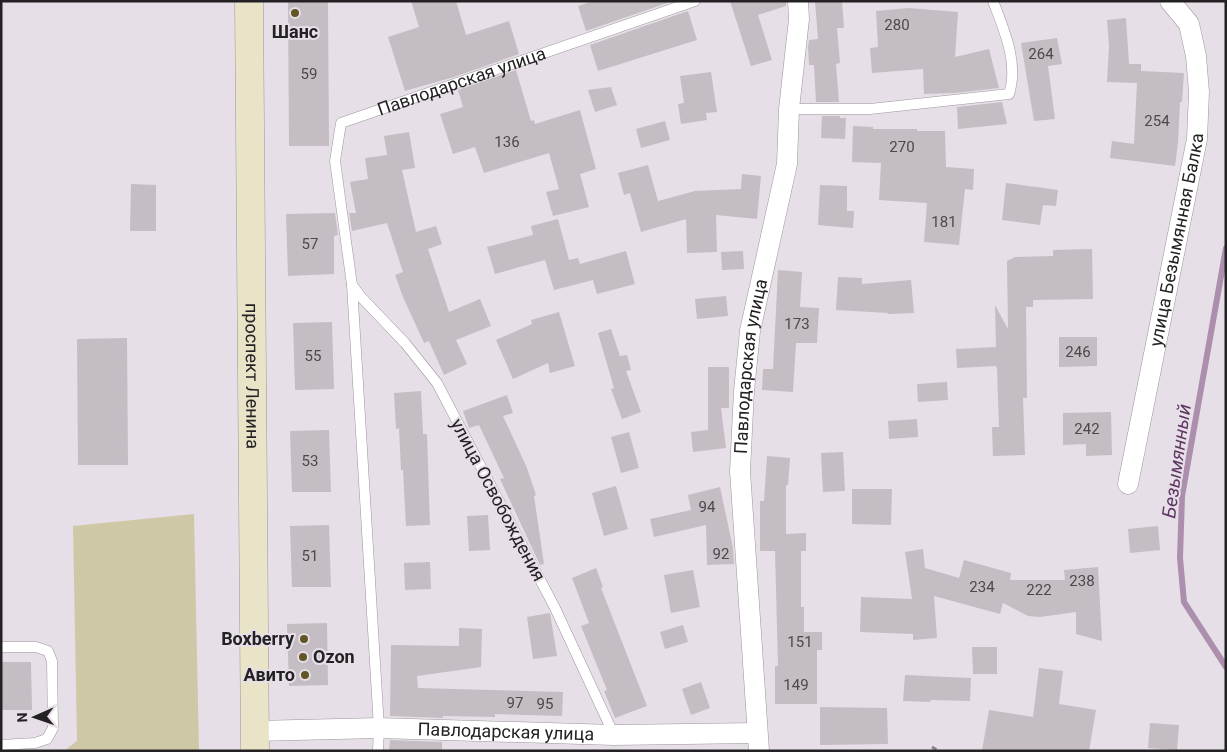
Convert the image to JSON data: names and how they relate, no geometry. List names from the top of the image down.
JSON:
{
  "streets": {
    "main road": ["проспект Ленина"],
    "street": ["Павлодарская улица", "улица Безымянная Балка"],
    "lane": ["улица Освобождения"]
  },
  "crossings": [
    ["Павлодарская улица", "проспект Ленина"],
    ["Павлодарская улица", "улица Освобождения"]
  ],
  "water": ["Безымянный"],
  "places": [
    "Шанс",
    "Boxberry",
    "Ozon",
    "Авито"
  ],
  "house_numbers": [
    "280",
    "264",
    "59",
    "254",
    "136",
    "270",
    "181",
    "57",
    "173",
    "246",
    "55",
    "242",
    "53",
    "94",
    "92",
    "51",
    "238",
    "234",
    "222",
    "151",
    "149",
    "97",
    "95"
  ],
  "north": "left"
}
